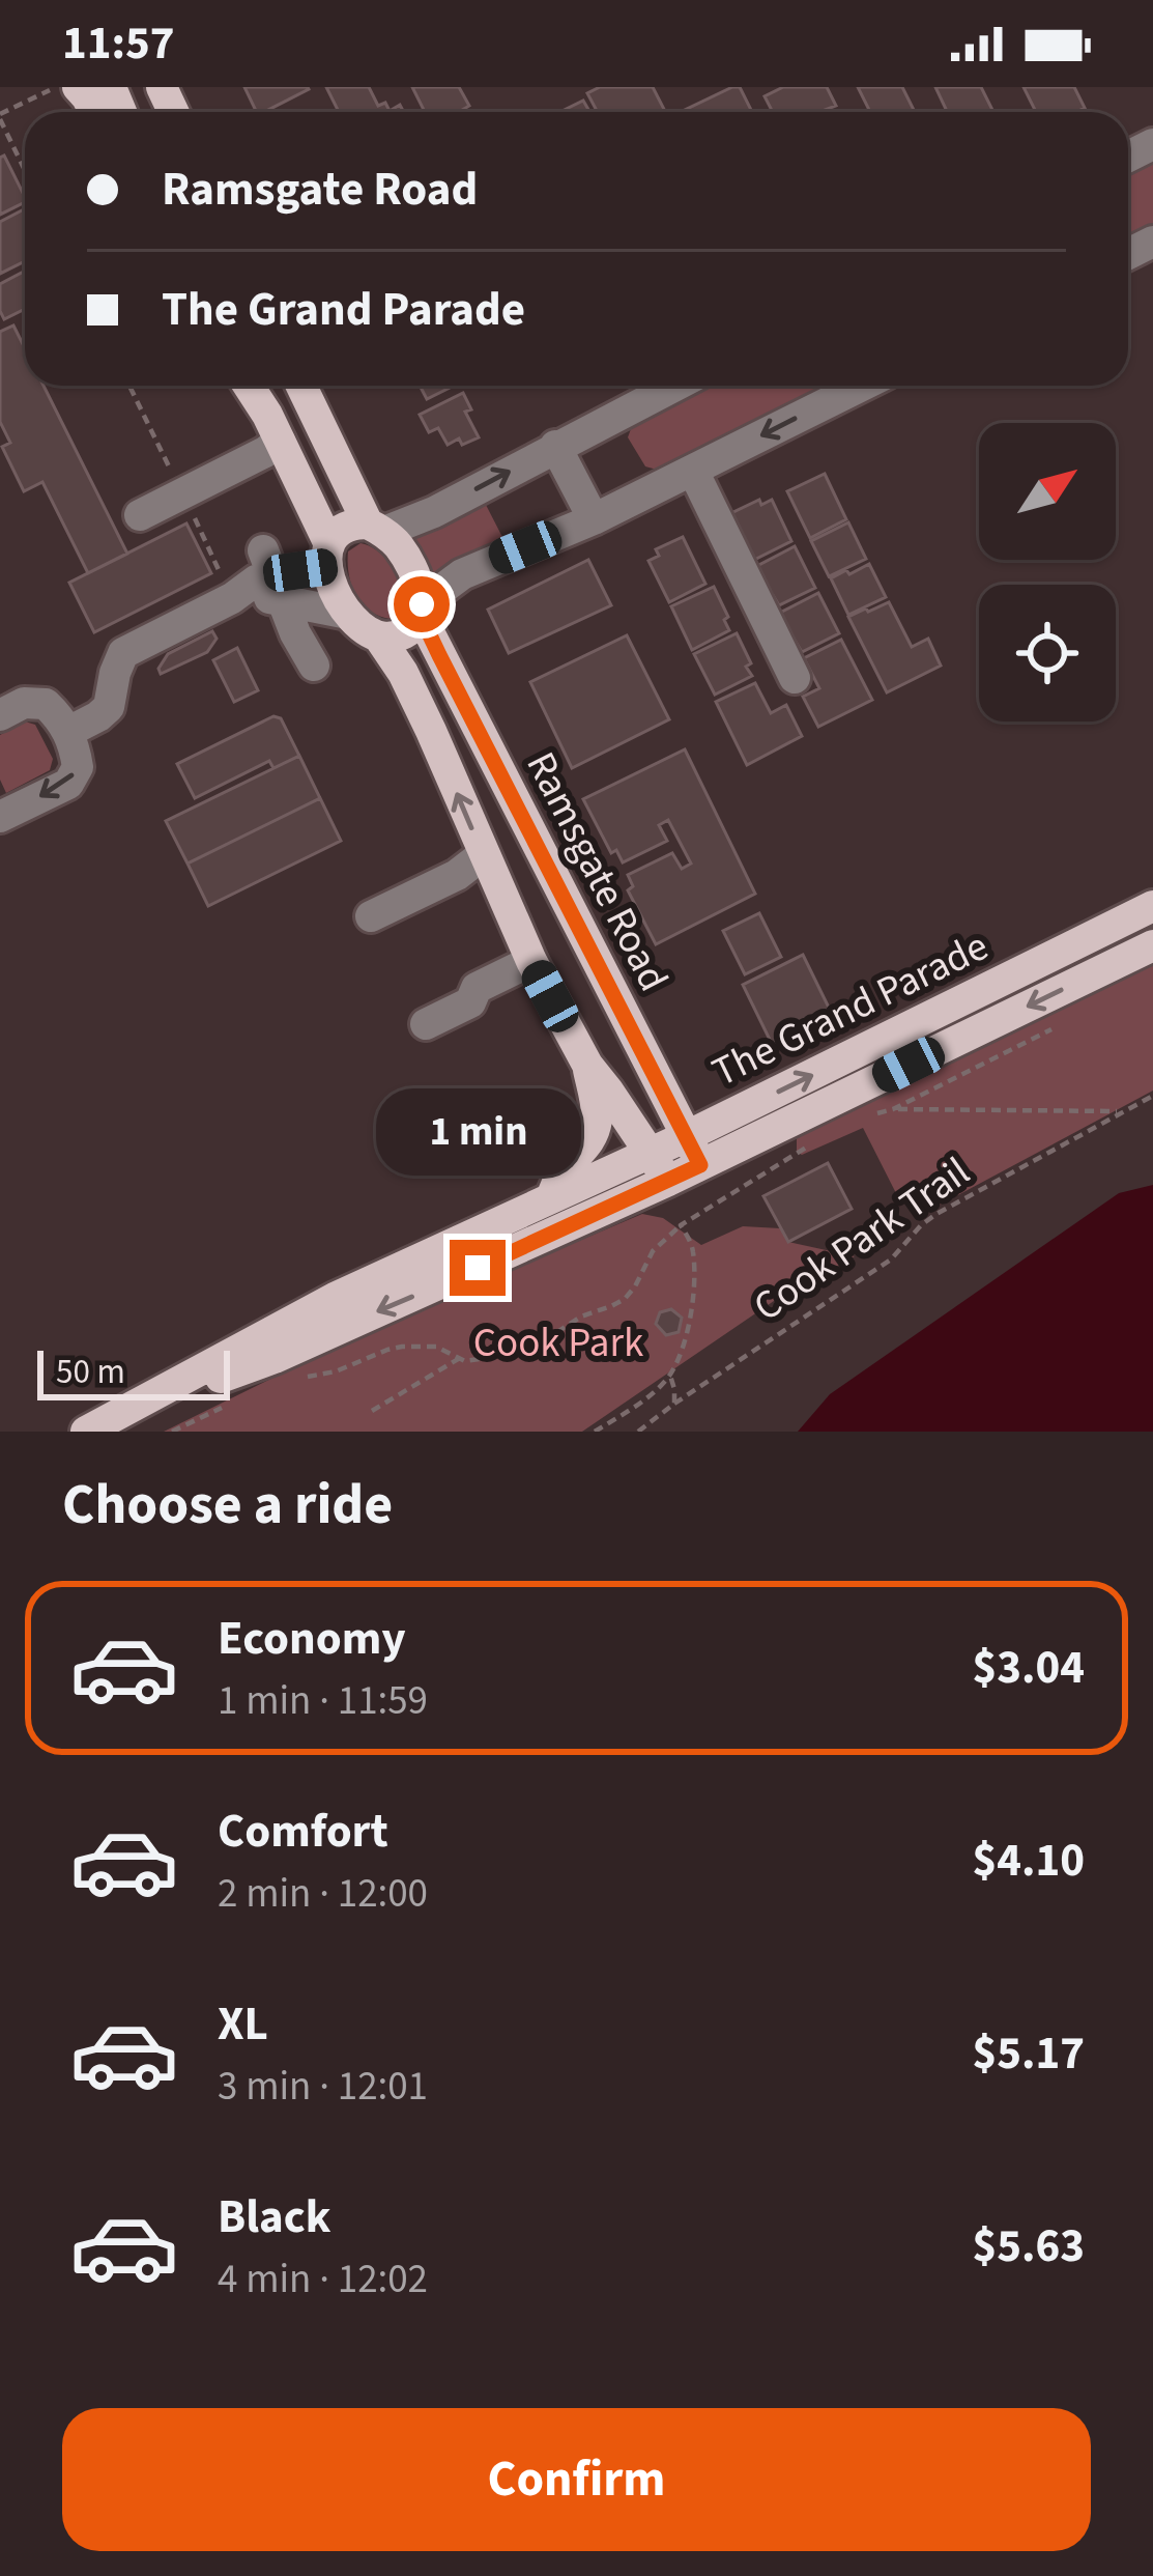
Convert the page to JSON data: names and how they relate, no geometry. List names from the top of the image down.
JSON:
{
  "streets": {
    "main road": ["Ramsgate Road", "The Grand Parade"],
    "path": ["Cook Park Trail"]
  },
  "crossings": [
    ["Ramsgate Road", "The Grand Parade"]
  ],
  "parks": ["Cook Park"],
  "scale_bar": "50 m",
  "north": "top right",
  "page": {
    "status": "11:57",
    "banner": ["Ramsgate Road", "The Grand Parade"],
    "bubble": "1 min",
    "scale": "50 m",
    "heading": "Choose a ride",
    "list": [
      {
        "name": "Economy",
        "note": "1 min · 11:59",
        "value": "$3.04"
      },
      {
        "name": "Comfort",
        "note": "2 min · 12:00",
        "value": "$4.10"
      },
      {
        "name": "XL",
        "note": "3 min · 12:01",
        "value": "$5.17"
      },
      {
        "name": "Black",
        "note": "4 min · 12:02",
        "value": "$5.63"
      }
    ],
    "buttons": "Confirm"
  }
}
